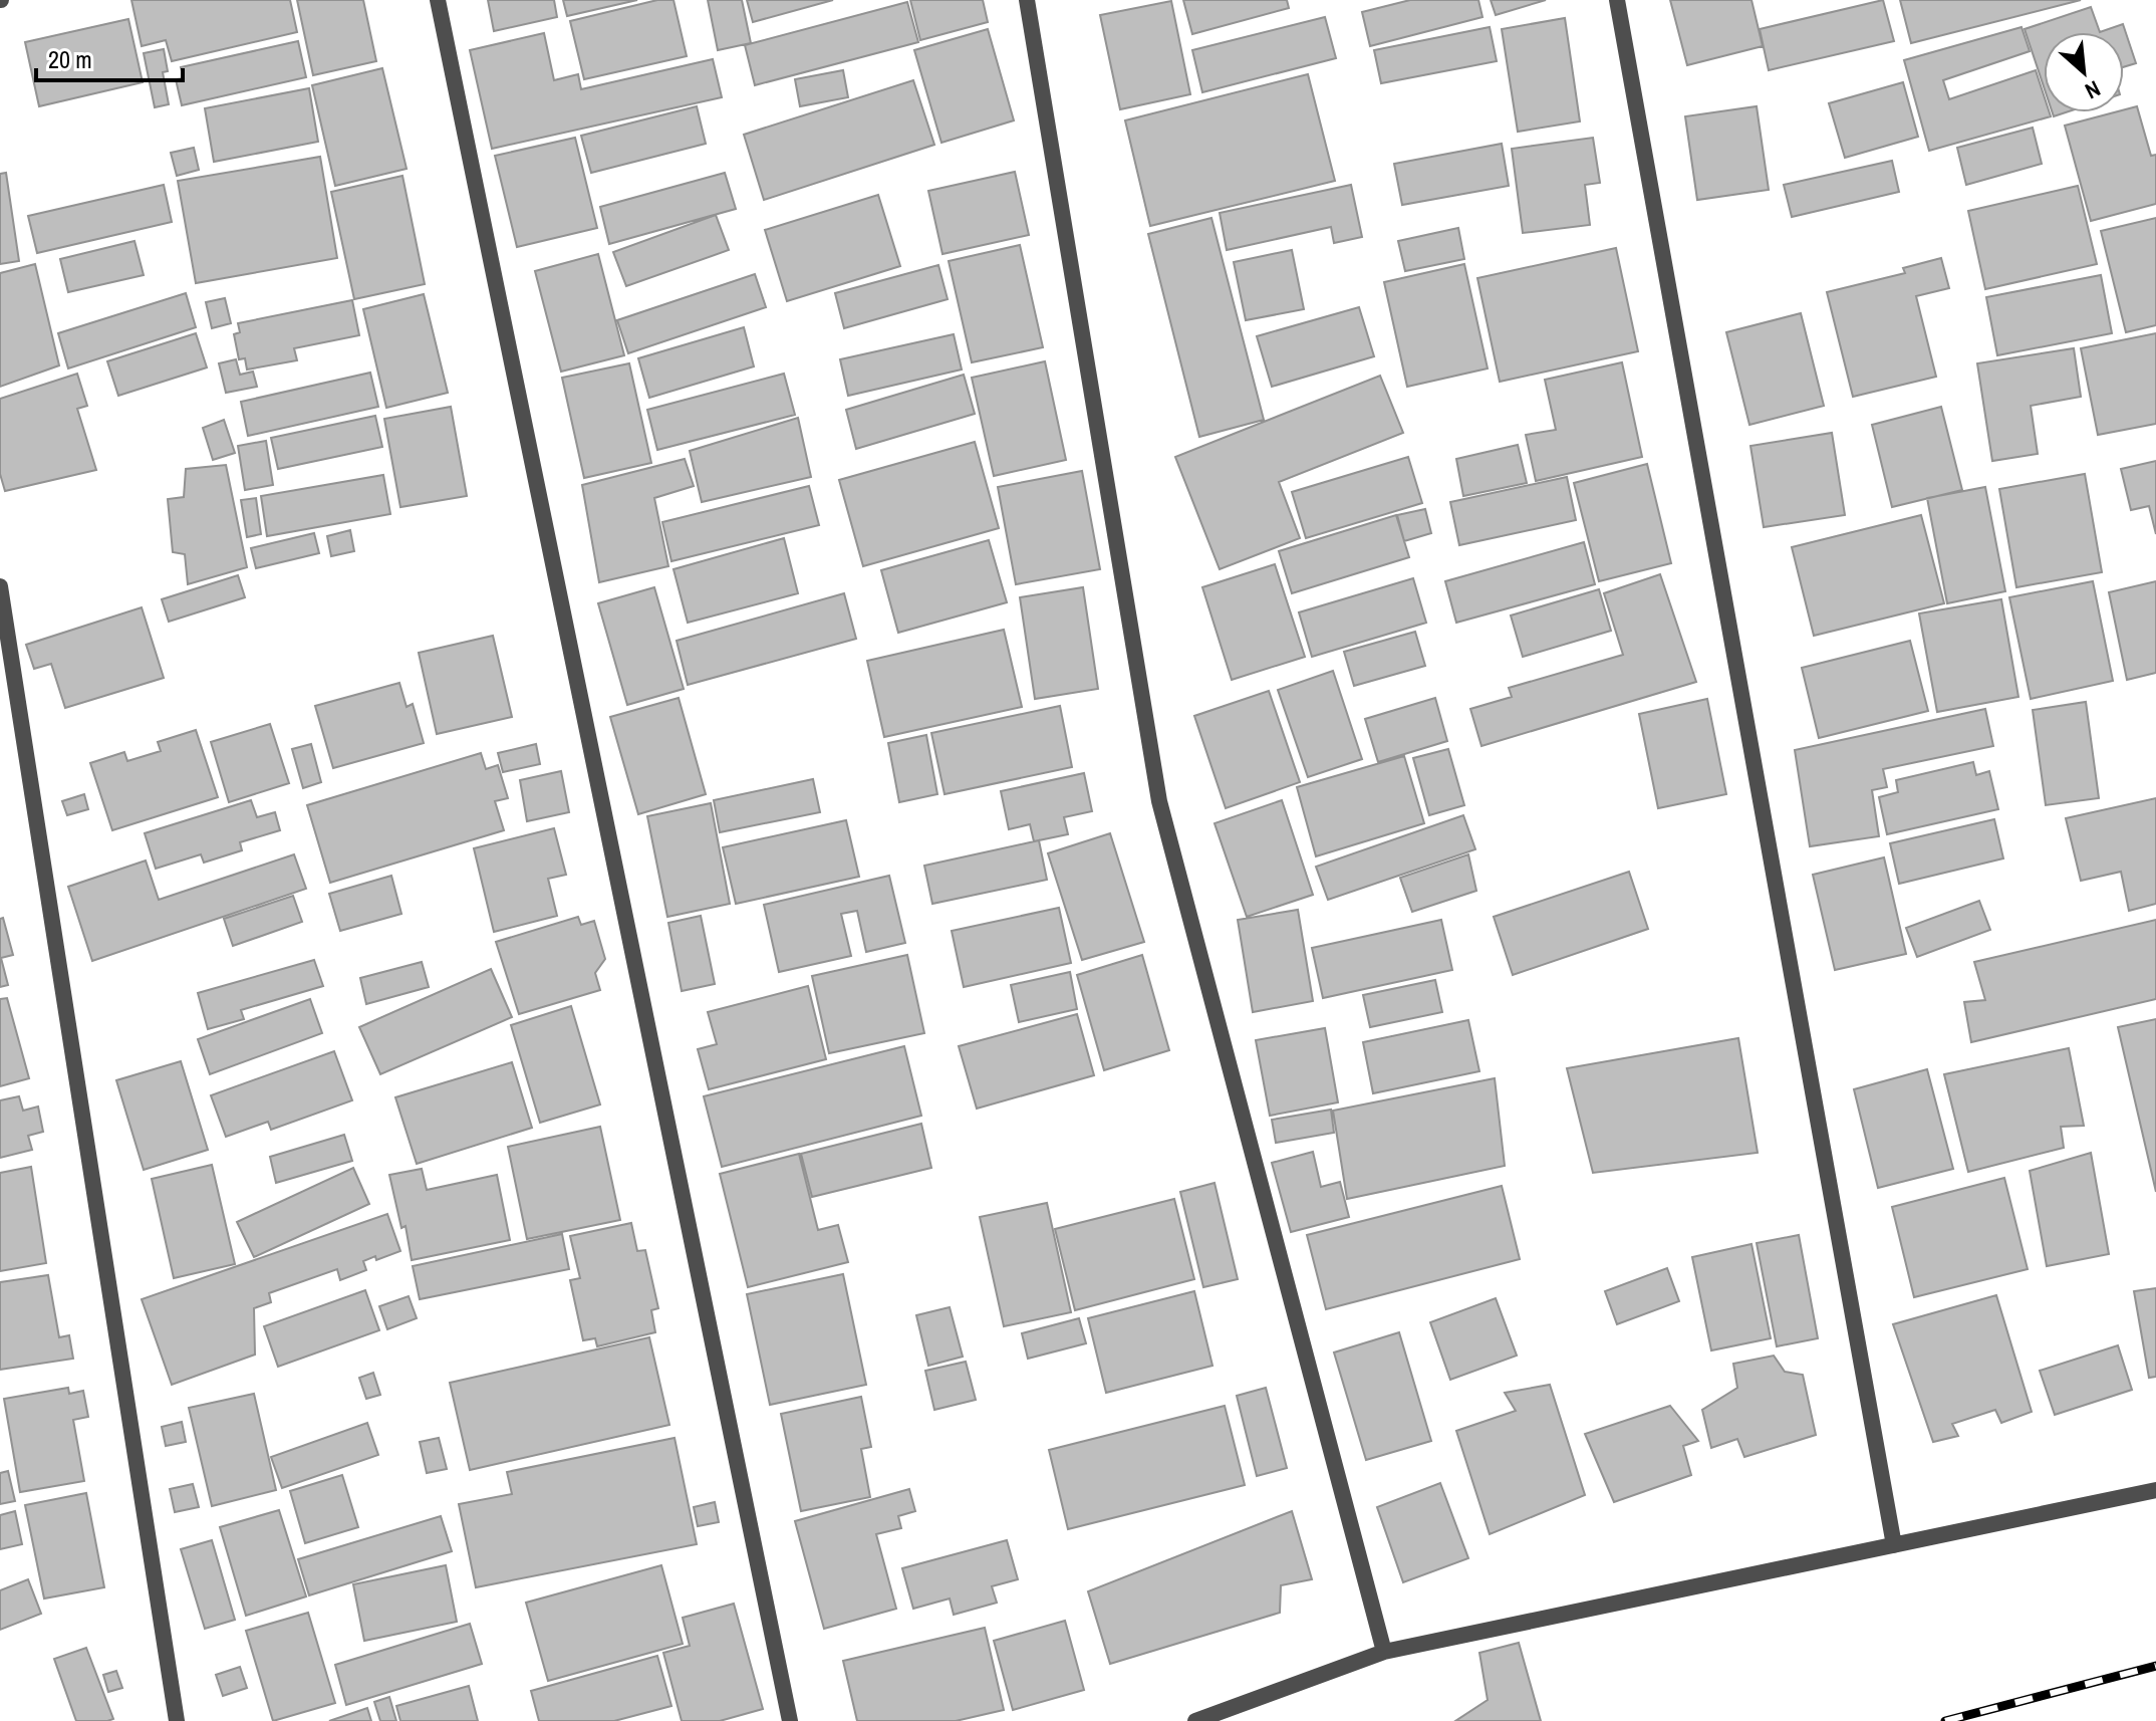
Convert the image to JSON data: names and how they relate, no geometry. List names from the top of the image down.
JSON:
{
  "scale_bar": "20 m",
  "north": "bottom right"
}
